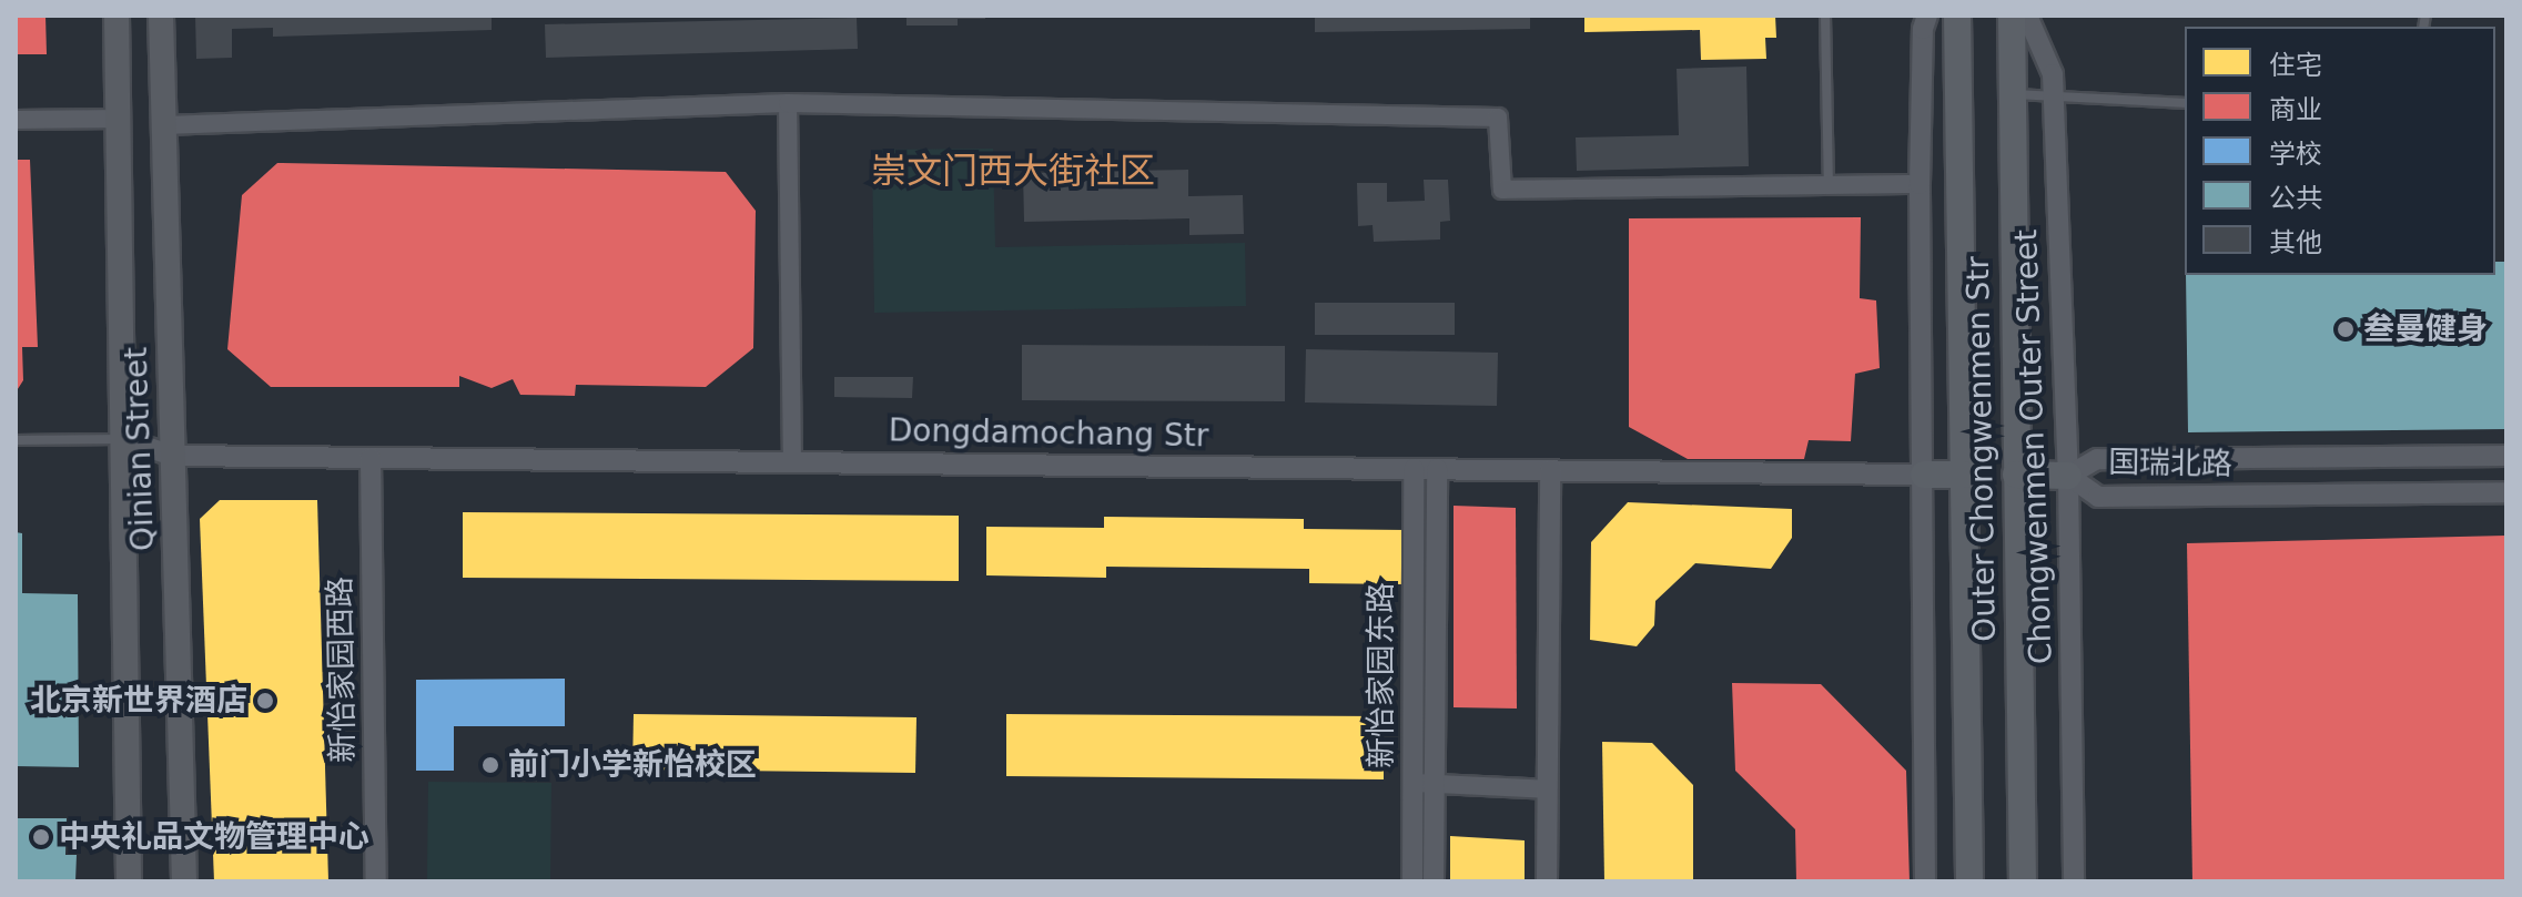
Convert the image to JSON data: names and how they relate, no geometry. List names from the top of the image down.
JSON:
{
  "streets": {
    "main road": ["Qinian Street", "Outer Chongwenmen Str"],
    "street": [
      "Dongdamochang Str",
      "Chongwenmen Outer Street",
      "国瑞北路",
      "新怡家园西路",
      "新怡家园东路"
    ]
  },
  "crossings": [
    ["Dongdamochang Str", "Qinian Street"],
    ["Dongdamochang Str", "新怡家园西路"],
    ["Dongdamochang Str", "新怡家园东路"],
    ["Chongwenmen Outer Street", "国瑞北路"]
  ],
  "districts": ["崇文门西大街社区"],
  "places": [
    "叁曼健身",
    "北京新世界酒店",
    "前门小学新怡校区",
    "中央礼品文物管理中心"
  ],
  "legend": [
    "住宅",
    "商业",
    "学校",
    "公共",
    "其他"
  ]
}
